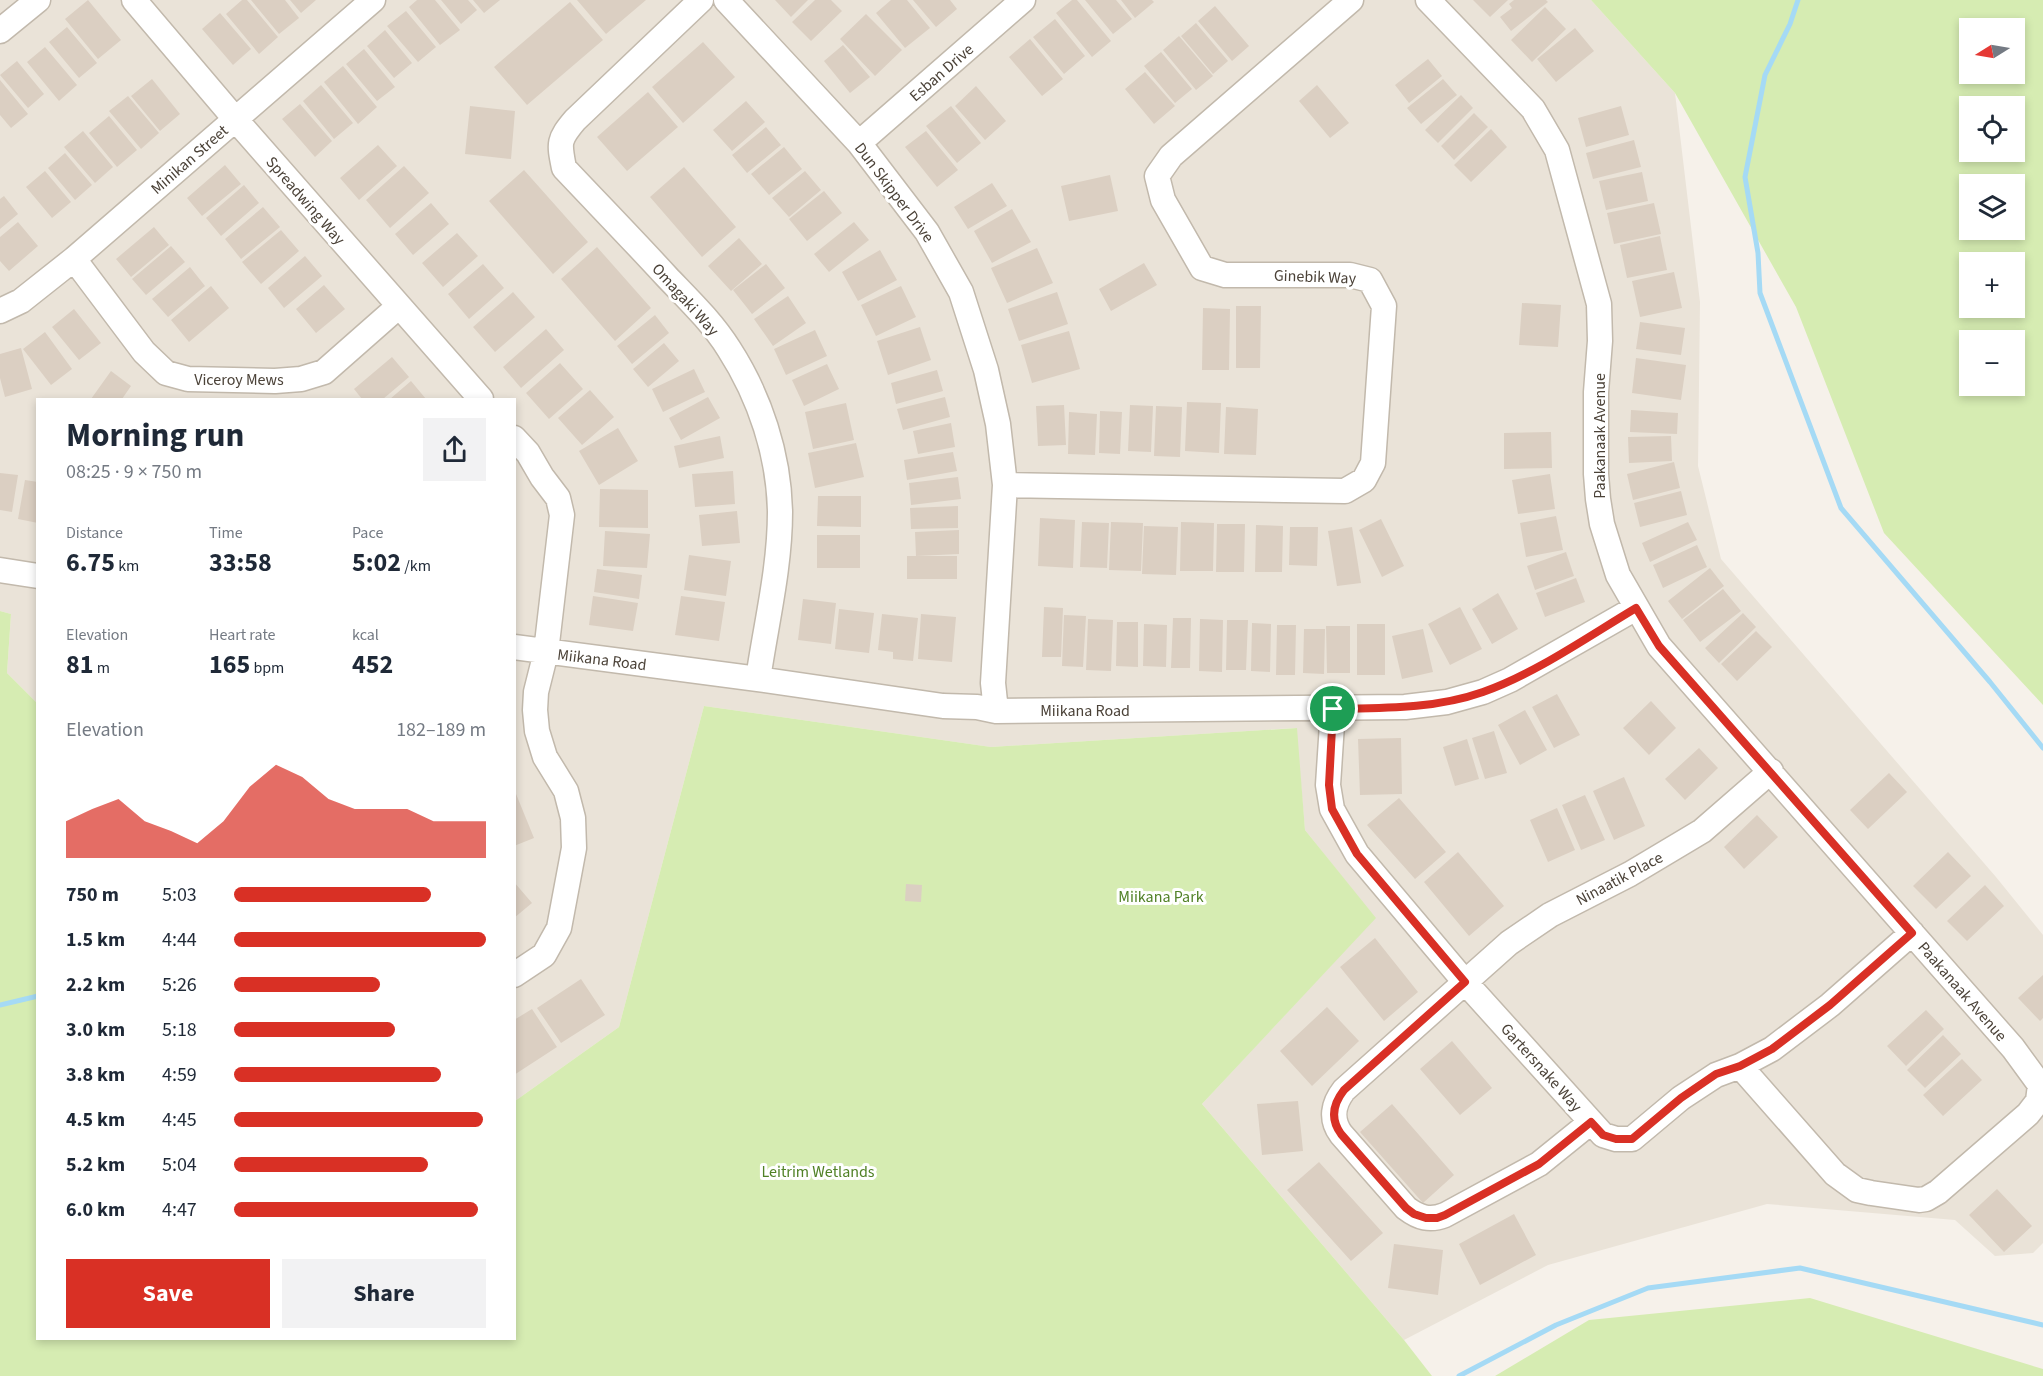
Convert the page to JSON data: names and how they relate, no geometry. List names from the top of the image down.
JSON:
{
  "streets": {
    "street": [
      "Esban Drive",
      "Minikan Street",
      "Dun Skipper Drive",
      "Spreadwing Way",
      "Ginebik Way",
      "Omagaki Way",
      "Viceroy Mews",
      "Paakanaak Avenue",
      "Miikana Road",
      "Ninaatik Place",
      "Gartersnake Way"
    ]
  },
  "crossings": [
    ["Esban Drive", "Dun Skipper Drive"],
    ["Minikan Street", "Spreadwing Way"],
    ["Minikan Street", "Viceroy Mews"],
    ["Dun Skipper Drive", "Ginebik Way"],
    ["Dun Skipper Drive", "Miikana Road"],
    ["Spreadwing Way", "Viceroy Mews"],
    ["Omagaki Way", "Miikana Road"],
    ["Paakanaak Avenue", "Miikana Road"],
    ["Paakanaak Avenue", "Ninaatik Place"],
    ["Paakanaak Avenue", "Gartersnake Way"],
    ["Miikana Road", "Gartersnake Way"],
    ["Ninaatik Place", "Gartersnake Way"]
  ],
  "parks": ["Miikana Park", "Leitrim Wetlands"],
  "north": "left",
  "page": {
    "map_buttons": ["+", "−"],
    "heading": ["Morning run", "08:25 · 9 × 750 m"],
    "stats": [
      ["Distance", "6.75 km"],
      ["Time", "33:58"],
      ["Pace", "5:02 /km"],
      ["Elevation", "81 m"],
      ["Heart rate", "165 bpm"],
      ["kcal", "452"]
    ],
    "chart": ["Elevation", "182–189 m"],
    "list": [
      {
        "name": "750 m",
        "note": "5:03"
      },
      {
        "name": "1.5 km",
        "note": "4:44"
      },
      {
        "name": "2.2 km",
        "note": "5:26"
      },
      {
        "name": "3.0 km",
        "note": "5:18"
      },
      {
        "name": "3.8 km",
        "note": "4:59"
      },
      {
        "name": "4.5 km",
        "note": "4:45"
      },
      {
        "name": "5.2 km",
        "note": "5:04"
      },
      {
        "name": "6.0 km",
        "note": "4:47"
      }
    ],
    "buttons": ["Save", "Share"]
  }
}
